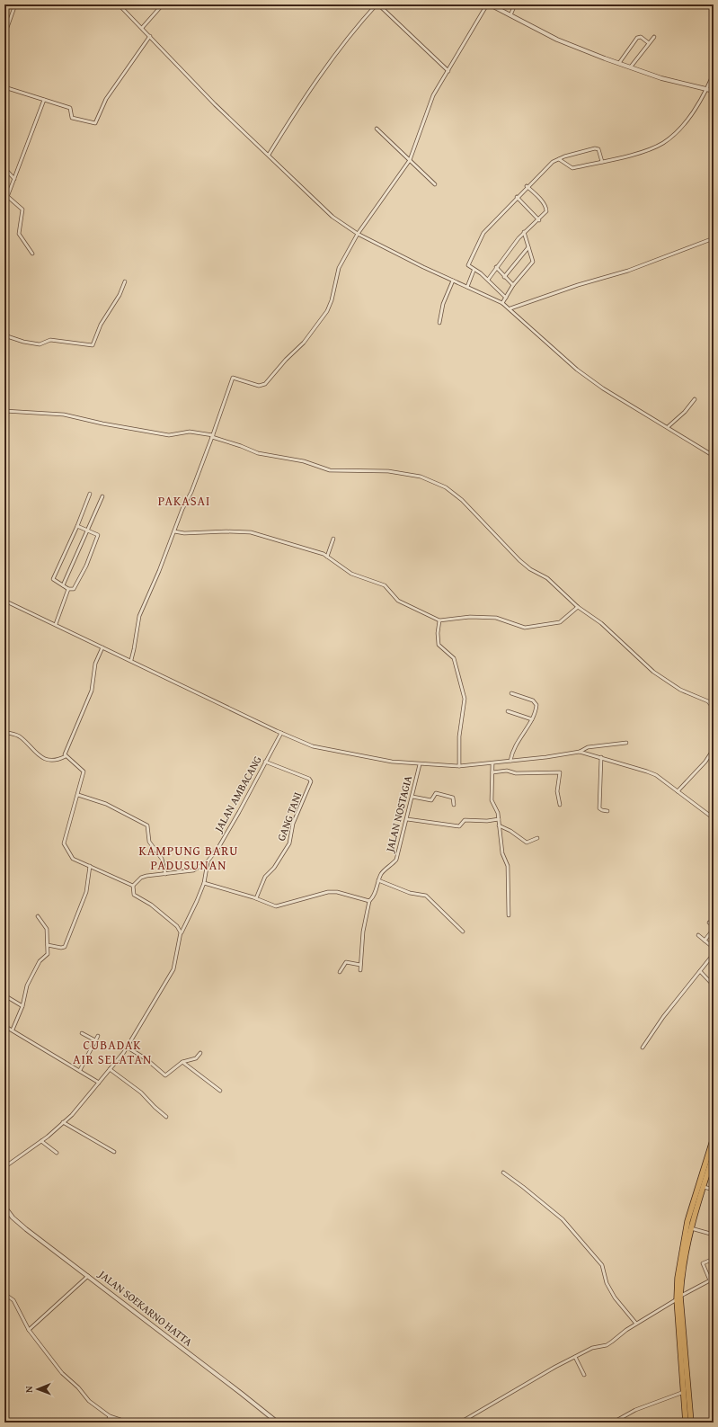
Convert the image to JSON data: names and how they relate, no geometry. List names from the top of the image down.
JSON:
{
  "streets": {
    "street": [
      "JALAN AMBACANG",
      "JALAN NOSTAGIA",
      "GANG TANI",
      "JALAN SOEKARNO HATTA"
    ]
  },
  "crossings": [
    ["JALAN AMBACANG", "GANG TANI"]
  ],
  "districts": ["PAKASAI", "KAMPUNG BARU PADUSUNAN", "CUBADAK AIR SELATAN"],
  "north": "left"
}
